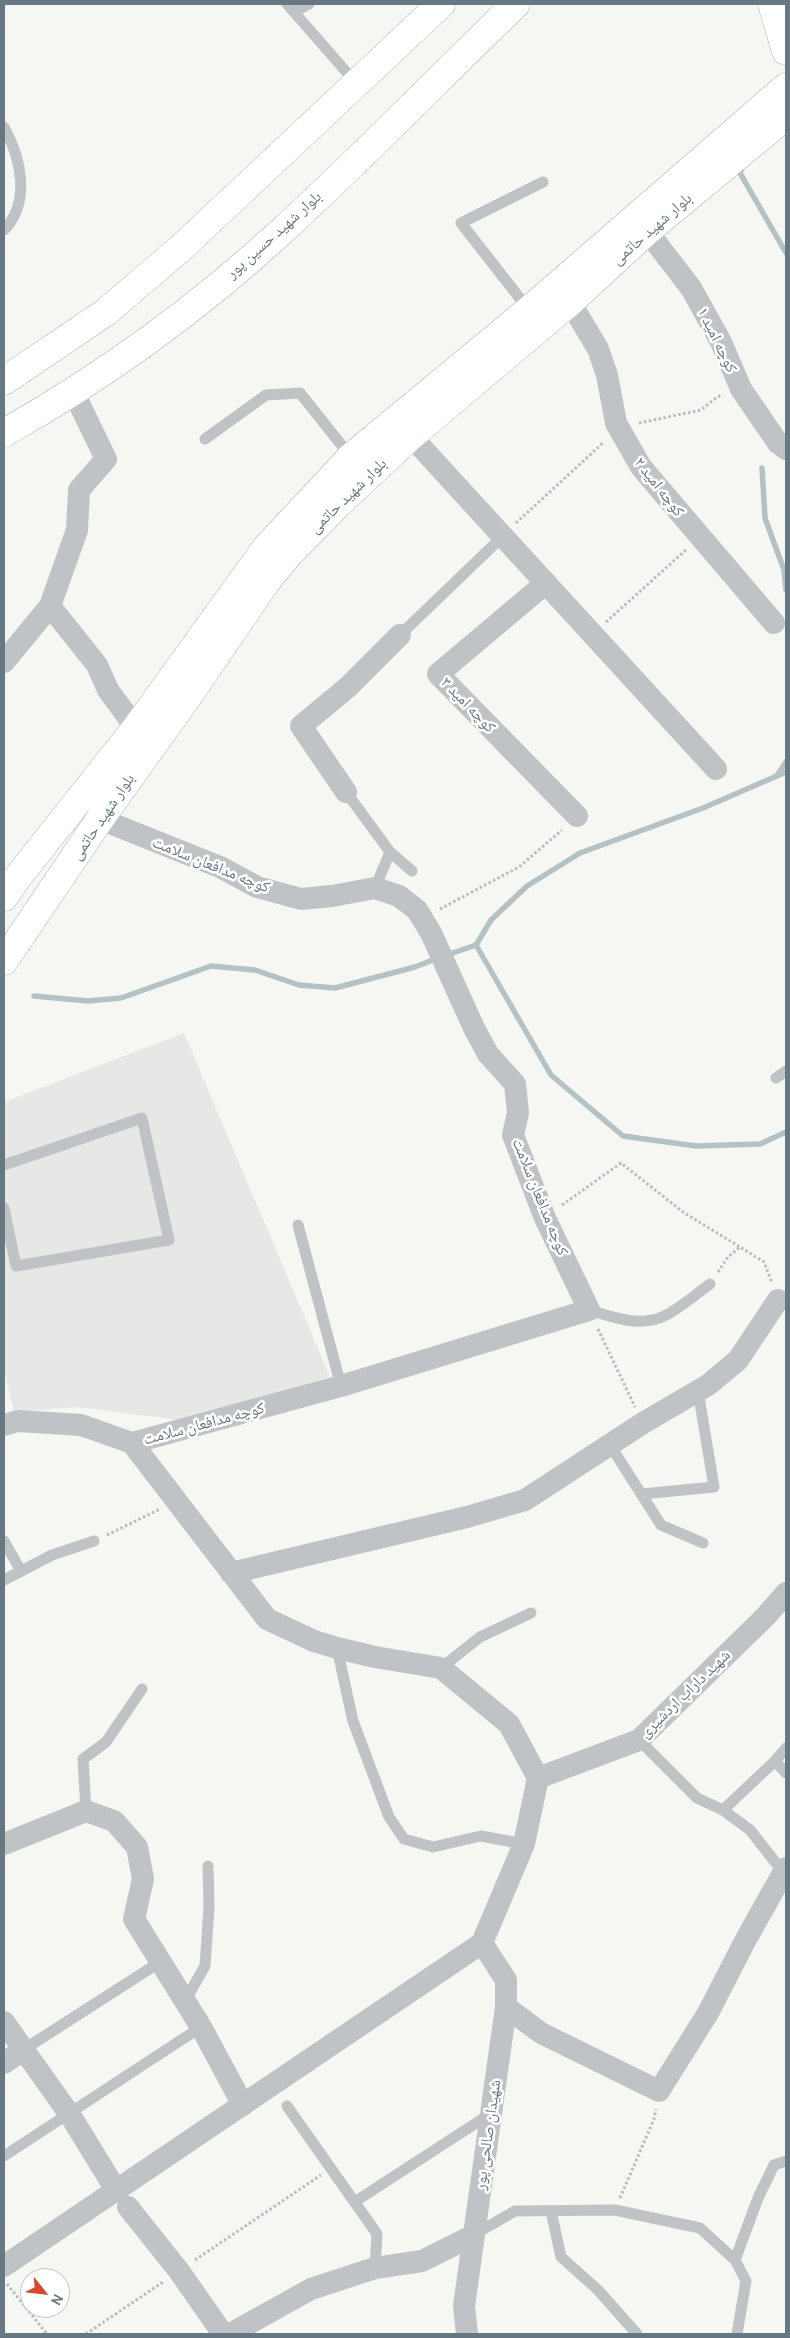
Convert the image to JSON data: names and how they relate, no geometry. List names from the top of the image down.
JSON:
{
  "streets": {
    "main road": ["بلوار شهید حاتمی", "بلوار شهيد حسین پور"],
    "street": [
      "کوچه امید ۱",
      "کوچه امید ۲",
      "کوچه امید ۳",
      "کوچه مدافعان سلامت",
      "شهید داراب اردشیری",
      "شهیدان صالحی پور"
    ]
  },
  "crossings": [
    ["بلوار شهید حاتمی", "کوچه امید ۱"],
    ["بلوار شهید حاتمی", "کوچه امید ۲"],
    ["بلوار شهید حاتمی", "کوچه مدافعان سلامت"]
  ],
  "north": "bottom right"
}
